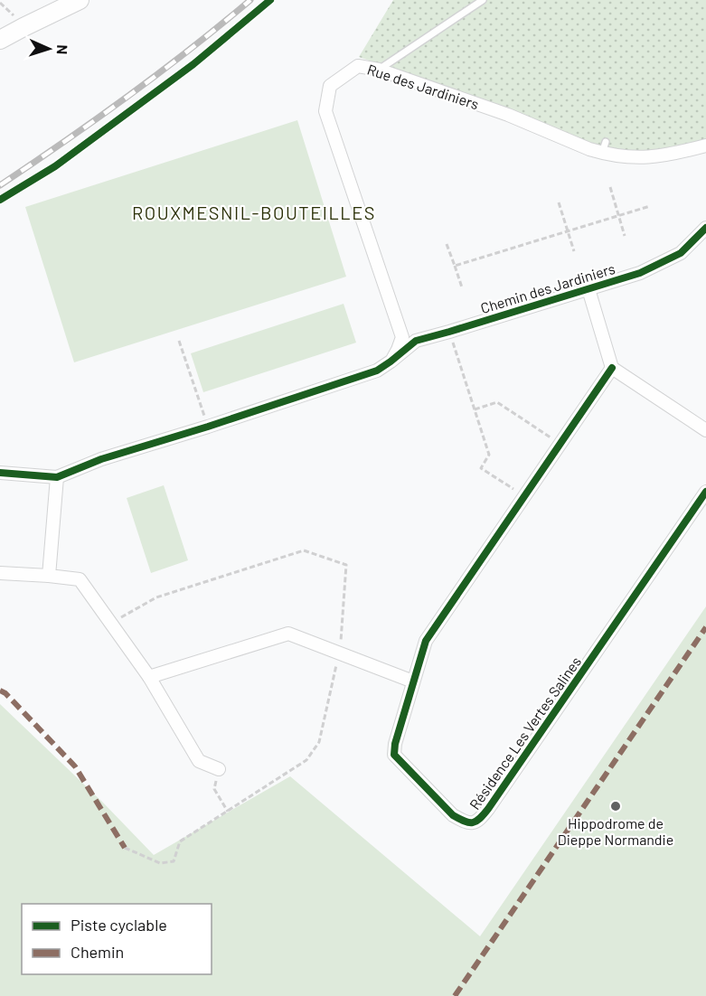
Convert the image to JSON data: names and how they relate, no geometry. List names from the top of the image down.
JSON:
{
  "streets": {
    "street": ["Rue des Jardiniers", "Chemin des Jardiniers", "Résidence Les Vertes Salines"]
  },
  "crossings": [
    ["Rue des Jardiniers", "Chemin des Jardiniers"]
  ],
  "districts": ["ROUXMESNIL-BOUTEILLES"],
  "places": ["Hippodrome de Dieppe Normandie"],
  "legend": ["Piste cyclable", "Chemin"],
  "north": "right"
}
